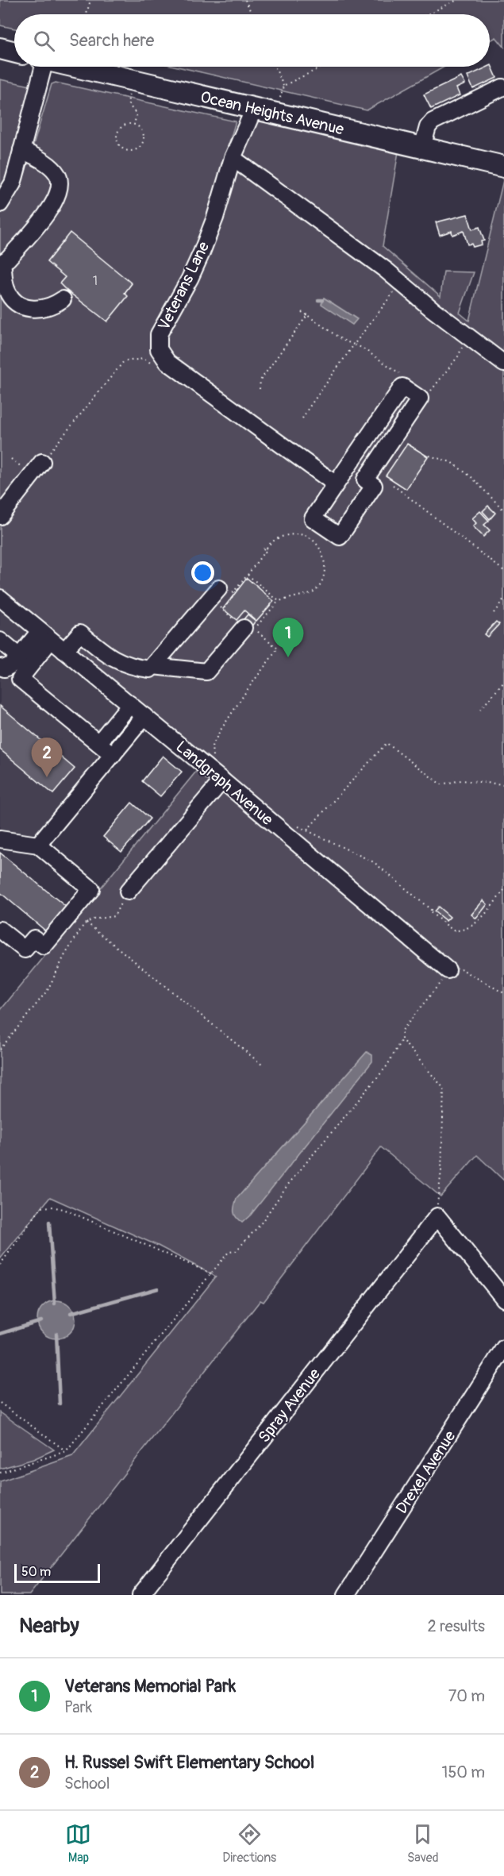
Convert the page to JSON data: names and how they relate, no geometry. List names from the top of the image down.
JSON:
{
  "streets": {
    "main road": ["Ocean Heights Avenue"],
    "street": [
      "Veterans Lane",
      "Landgraph Avenue",
      "Spray Avenue",
      "Drexel Avenue"
    ]
  },
  "crossings": [
    ["Ocean Heights Avenue", "Veterans Lane"]
  ],
  "house_numbers": ["1"],
  "scale_bar": "50 m",
  "page": {
    "search": "Search here",
    "pins": ["1", "2"],
    "scale": "50 m",
    "heading": ["Nearby", "2 results"],
    "list": [
      {
        "mark": "1",
        "name": "Veterans Memorial Park",
        "note": "Park",
        "value": "70 m"
      },
      {
        "mark": "2",
        "name": "H. Russel Swift Elementary School",
        "note": "School",
        "value": "150 m"
      }
    ],
    "nav": ["Map", "Directions", "Saved"]
  }
}
